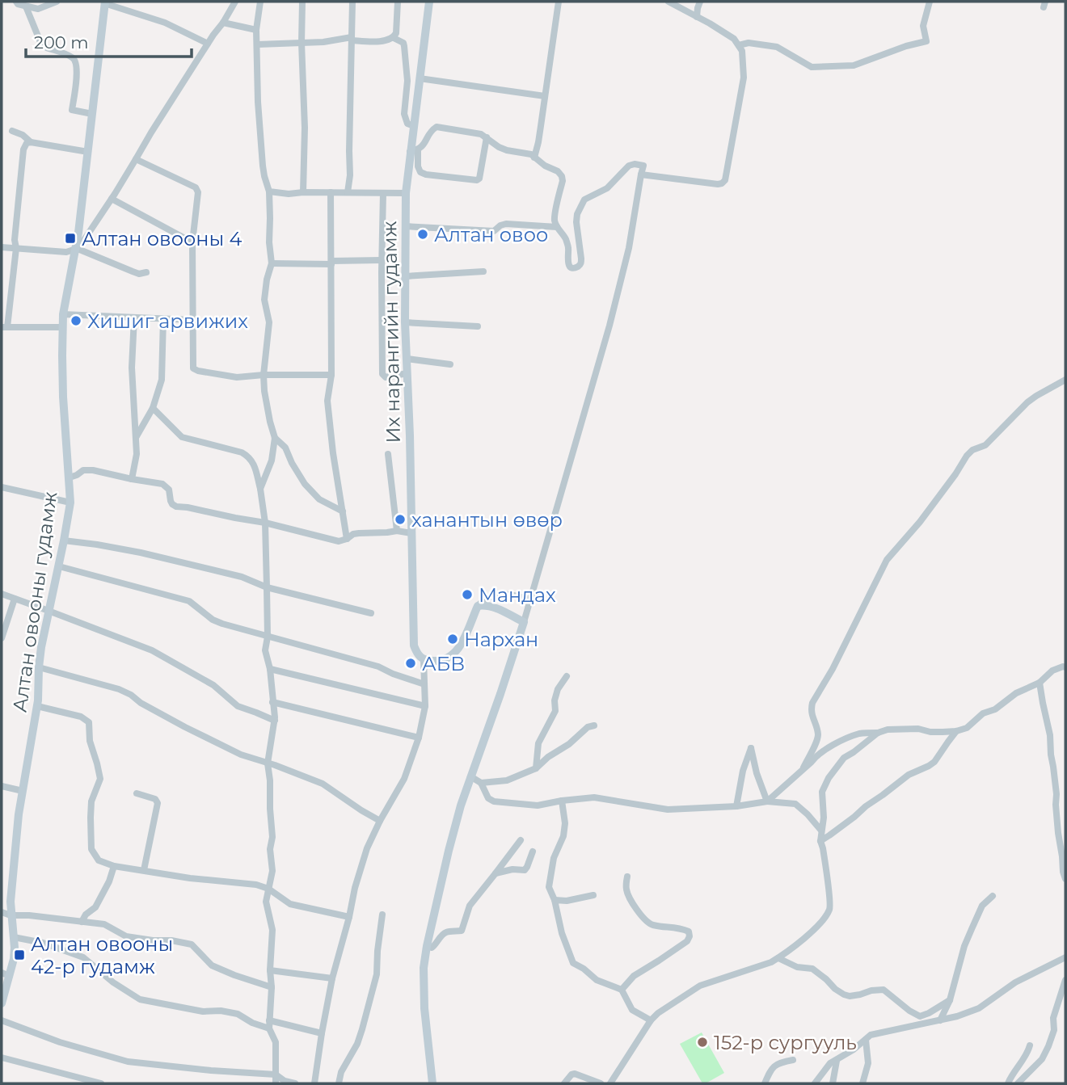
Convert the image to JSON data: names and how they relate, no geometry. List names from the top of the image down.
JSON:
{
  "streets": {
    "main road": ["Их нарангийн гудамж", "Алтан овооны гудамж"]
  },
  "places": {
    "other": [
      "Алтан овоо",
      "Хишиг арвижих",
      "ханантын өвөр",
      "Мандах",
      "Нархан",
      "АБВ",
      "152-р сургууль"
    ],
    "transit": ["Алтан овооны 4", "Алтан овооны 42-р гудамж"]
  },
  "scale_bar": "200 m"
}
